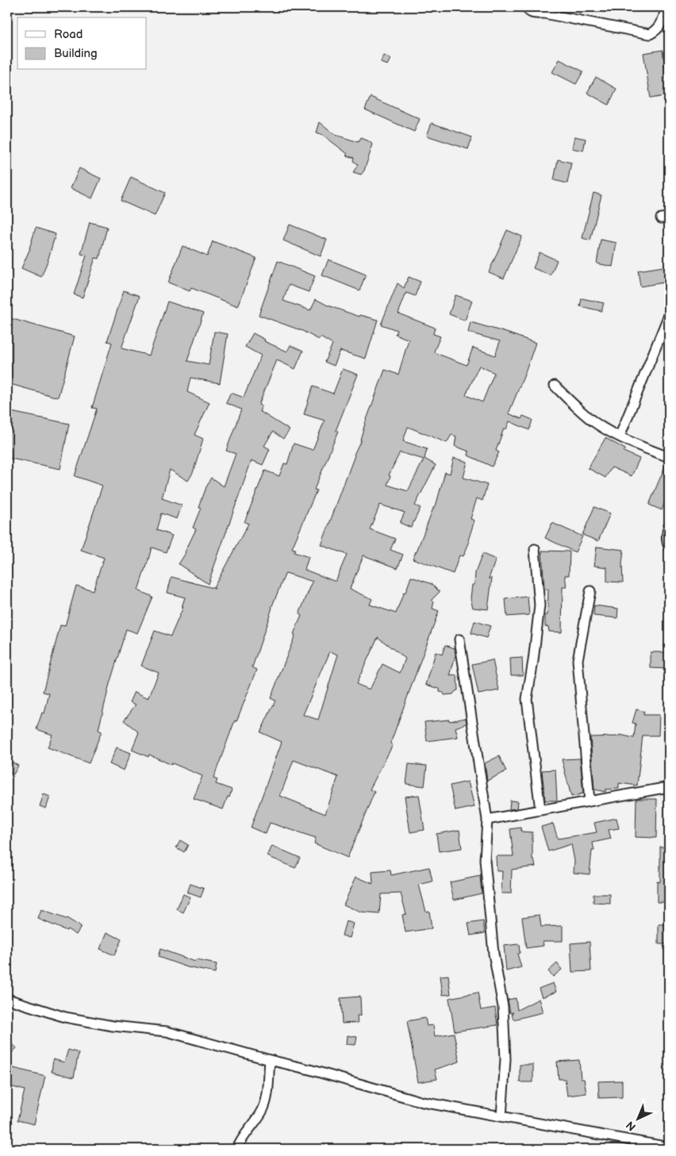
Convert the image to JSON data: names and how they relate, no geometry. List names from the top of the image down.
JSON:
{
  "legend": ["Road", "Building"],
  "north": "bottom left"
}
